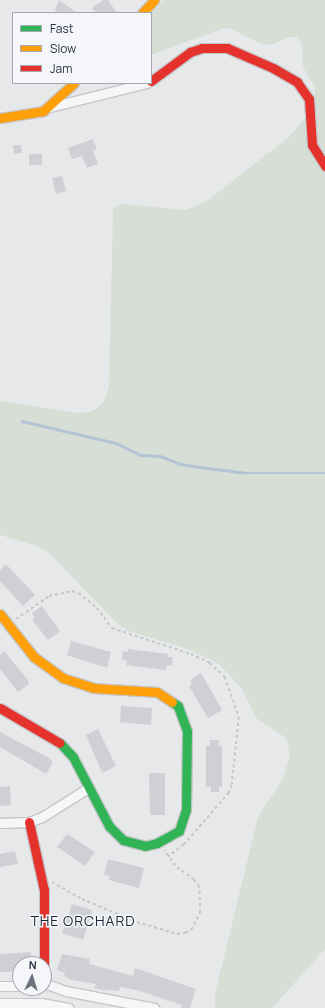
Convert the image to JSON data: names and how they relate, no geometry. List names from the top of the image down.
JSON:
{
  "districts": ["THE ORCHARD"],
  "legend": ["Fast", "Slow", "Jam"],
  "north": "top"
}
